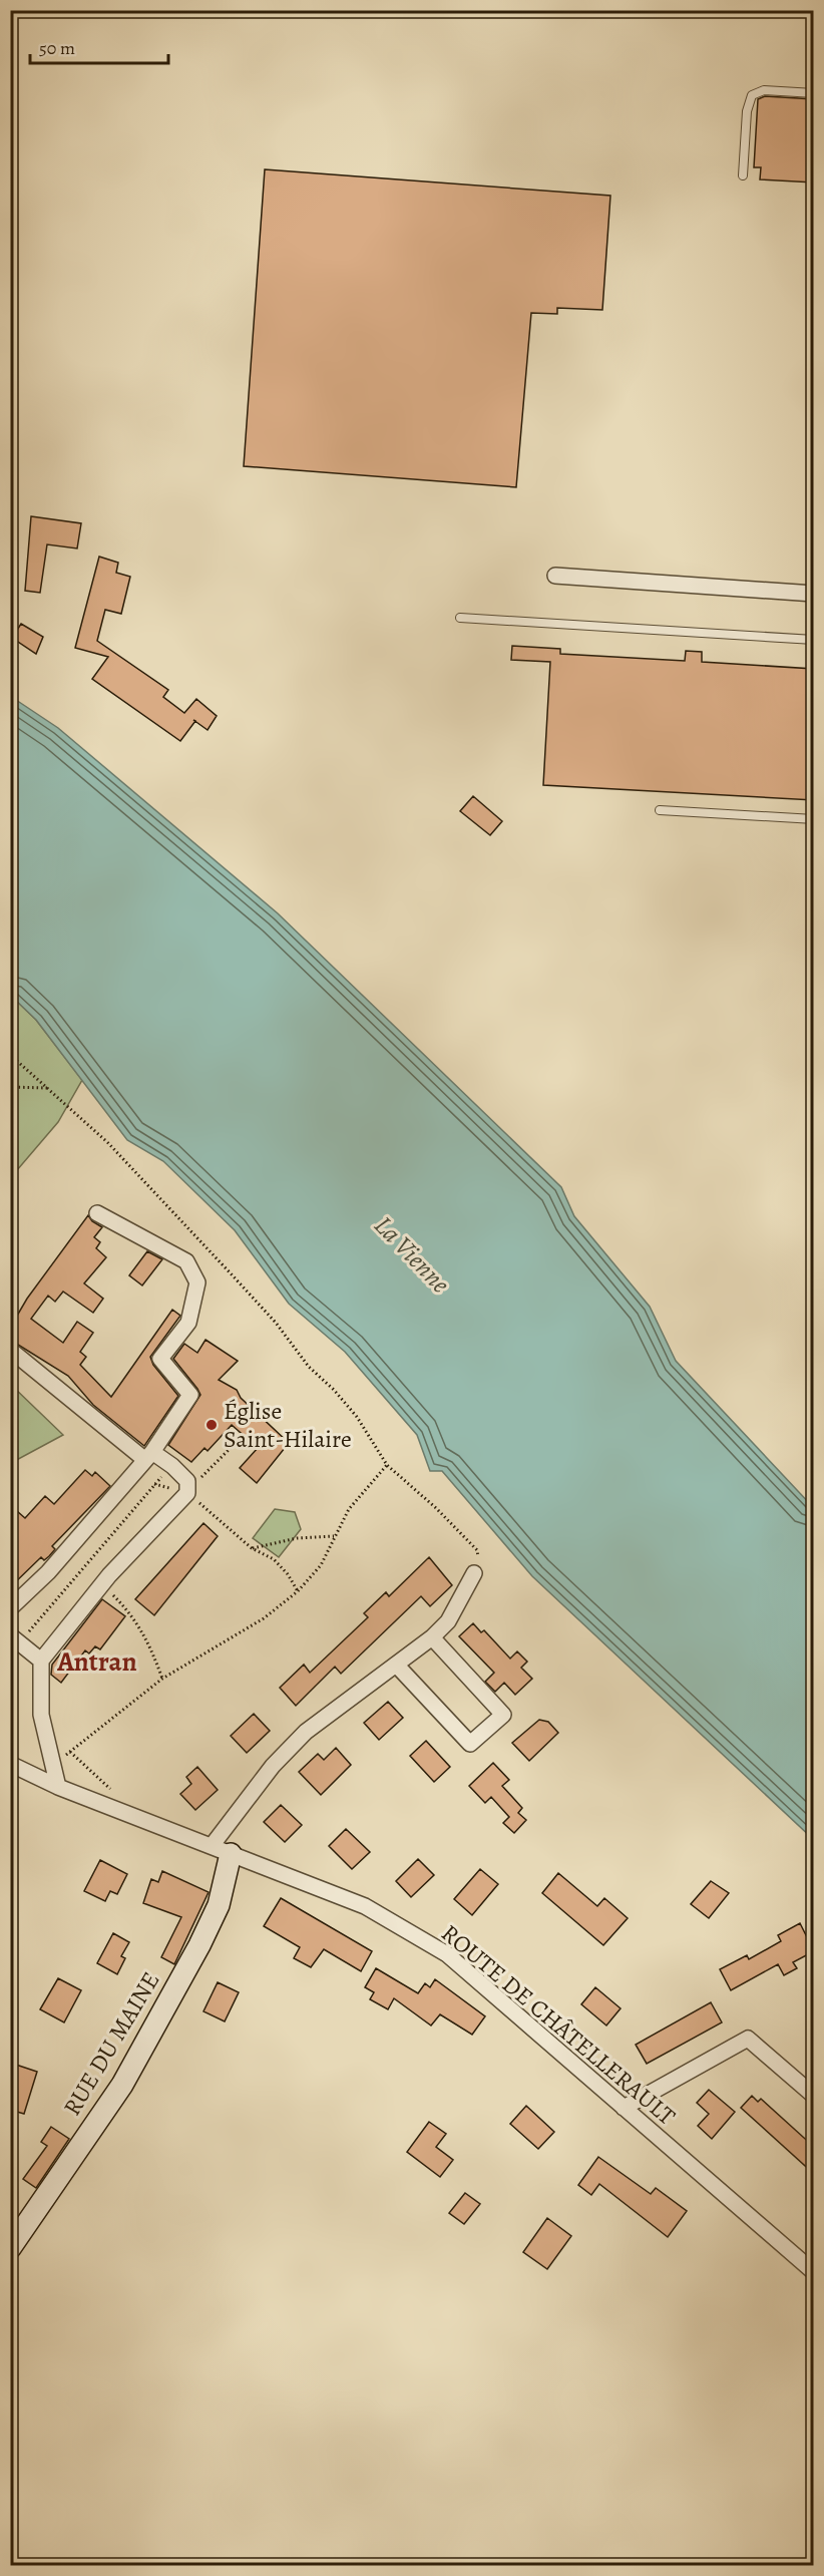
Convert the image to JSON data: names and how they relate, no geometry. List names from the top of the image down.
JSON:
{
  "streets": {
    "street": ["ROUTE DE CHÂTELLERAULT", "RUE DU MAINE"]
  },
  "crossings": [
    ["ROUTE DE CHÂTELLERAULT", "RUE DU MAINE"]
  ],
  "districts": ["Antran"],
  "water": ["La Vienne"],
  "places": ["Église Saint-Hilaire"],
  "scale_bar": "50 m"
}
